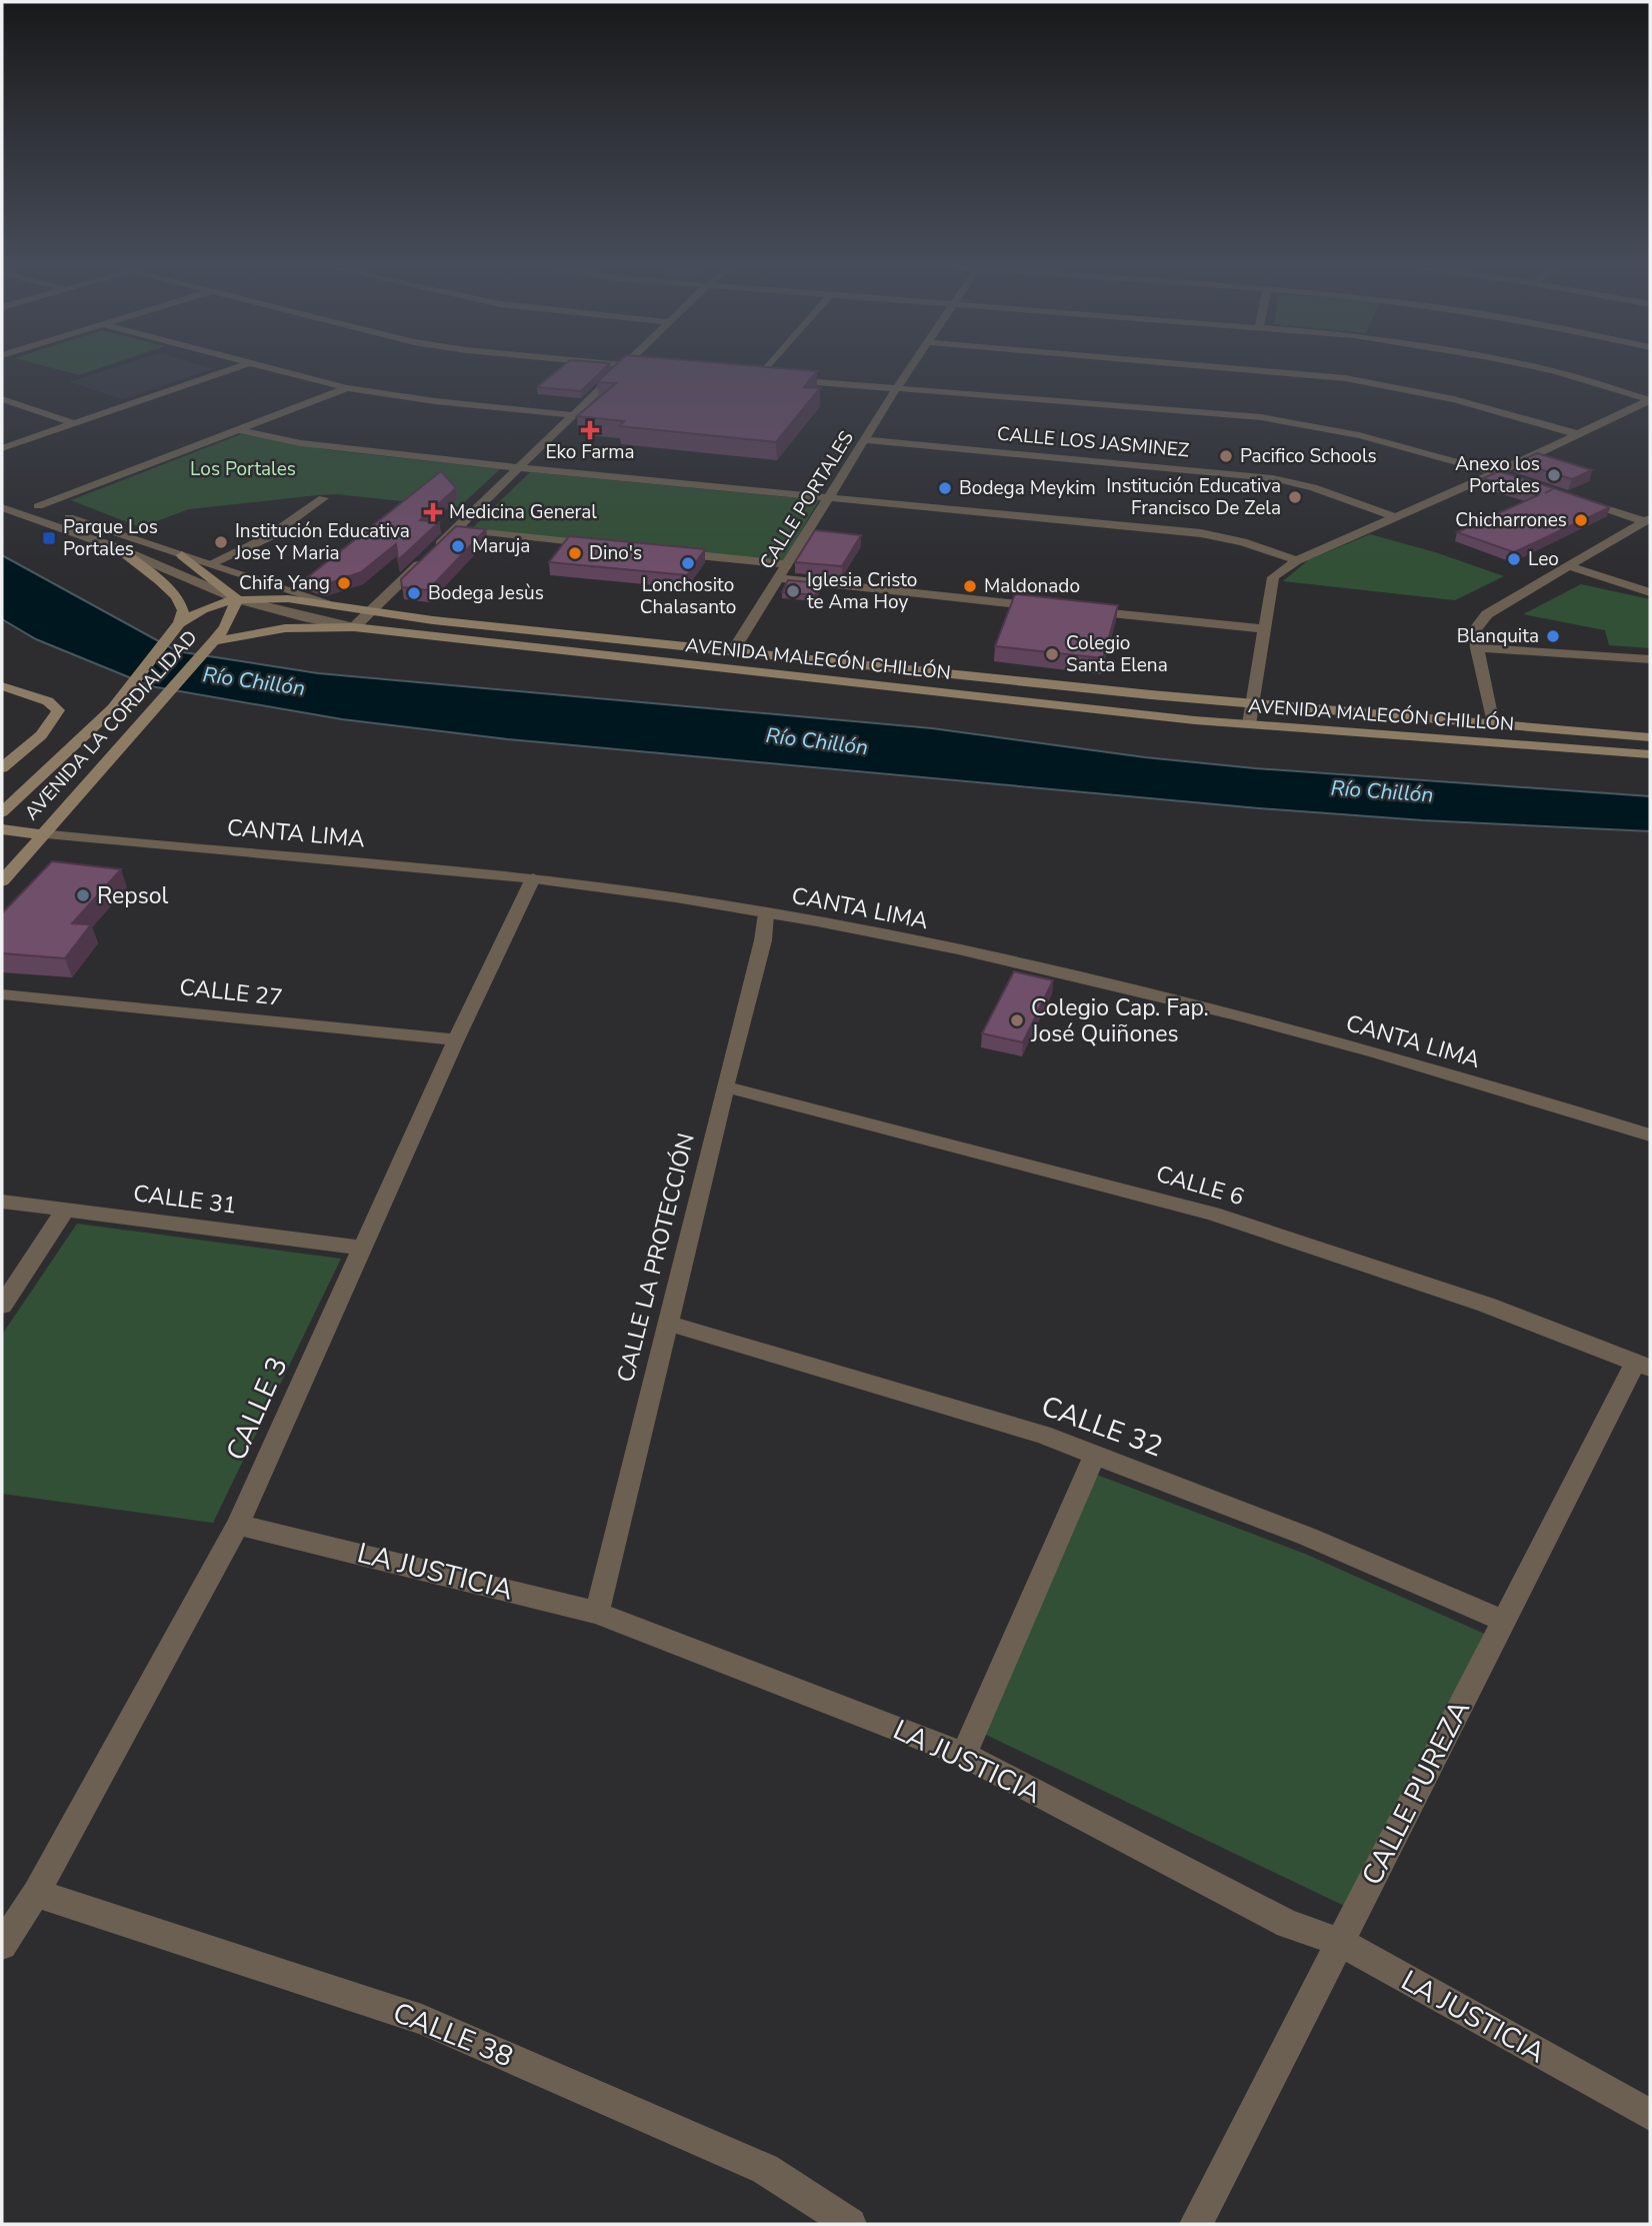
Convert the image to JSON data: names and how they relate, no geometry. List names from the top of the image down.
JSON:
{
  "streets": {
    "main road": ["AVENIDA MALECÓN CHILLÓN", "AVENIDA LA CORDIALIDAD"],
    "street": [
      "CALLE LOS JASMINEZ",
      "CALLE PORTALES",
      "CANTA LIMA",
      "CALLE 27",
      "CALLE 6",
      "CALLE 31",
      "CALLE LA PROTECCIÓN",
      "CALLE 3",
      "CALLE 32",
      "LA JUSTICIA",
      "CALLE PUREZA",
      "CALLE 38"
    ]
  },
  "crossings": [
    ["CALLE LOS JASMINEZ", "CALLE PORTALES"],
    ["CALLE PORTALES", "AVENIDA MALECÓN CHILLÓN"],
    ["AVENIDA MALECÓN CHILLÓN", "AVENIDA LA CORDIALIDAD"],
    ["AVENIDA LA CORDIALIDAD", "CANTA LIMA"],
    ["CANTA LIMA", "CALLE LA PROTECCIÓN"],
    ["CANTA LIMA", "CALLE 3"],
    ["CALLE 27", "CALLE 3"],
    ["CALLE 6", "CALLE LA PROTECCIÓN"],
    ["CALLE 6", "CALLE PUREZA"],
    ["CALLE 31", "CALLE 3"],
    ["CALLE LA PROTECCIÓN", "CALLE 32"],
    ["CALLE LA PROTECCIÓN", "LA JUSTICIA"],
    ["CALLE 3", "LA JUSTICIA"],
    ["CALLE 3", "CALLE 38"],
    ["CALLE 32", "CALLE PUREZA"],
    ["LA JUSTICIA", "CALLE PUREZA"]
  ],
  "water": ["Río Chillón"],
  "parks": ["Los Portales"],
  "places": {
    "health": ["Eko Farma", "Medicina General"],
    "other": [
      "Pacifico Schools",
      "Anexo los Portales",
      "Bodega Meykim",
      "Institución Educativa Francisco De Zela",
      "Chicharrones",
      "Institución Educativa Jose Y Maria",
      "Maruja",
      "Dino's",
      "Leo",
      "Lonchosito Chalasanto",
      "Chifa Yang",
      "Maldonado",
      "Iglesia Cristo te Ama Hoy",
      "Bodega Jesùs",
      "Blanquita",
      "Colegio Santa Elena",
      "Repsol",
      "Colegio Cap. Fap. José Quiñones"
    ],
    "transit": ["Parque Los Portales"]
  }
}
